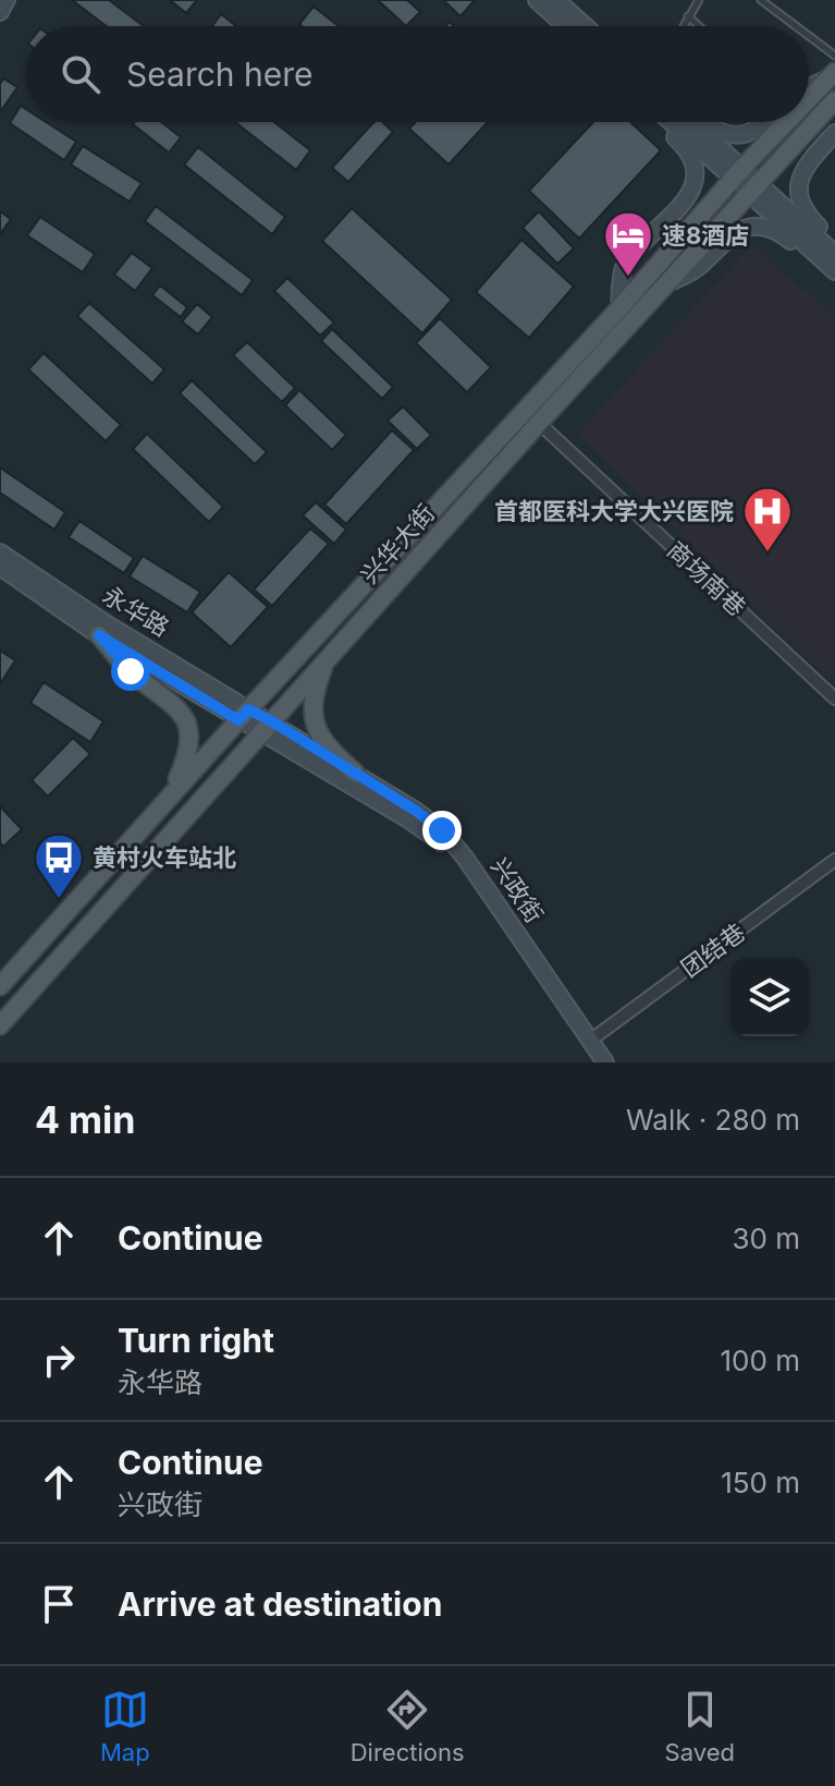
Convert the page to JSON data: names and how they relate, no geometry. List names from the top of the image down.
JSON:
{
  "streets": {
    "main road": ["兴华大街", "永华路", "兴政街"],
    "street": ["商场南巷", "团结巷"]
  },
  "crossings": [
    ["兴华大街", "商场南巷"],
    ["兴华大街", "永华路"],
    ["兴华大街", "兴政街"],
    ["兴政街", "团结巷"]
  ],
  "places": {
    "hotel": ["速8酒店"],
    "hospital": ["首都医科大学大兴医院"],
    "bus stop": ["黄村火车站北"]
  },
  "page": {
    "search": "Search here",
    "heading": ["4 min", "Walk · 280 m"],
    "list": [
      ["Continue", "30 m"],
      ["Turn right", "永华路", "100 m"],
      ["Continue", "兴政街", "150 m"],
      "Arrive at destination"
    ],
    "nav": ["Map", "Directions", "Saved"]
  }
}
